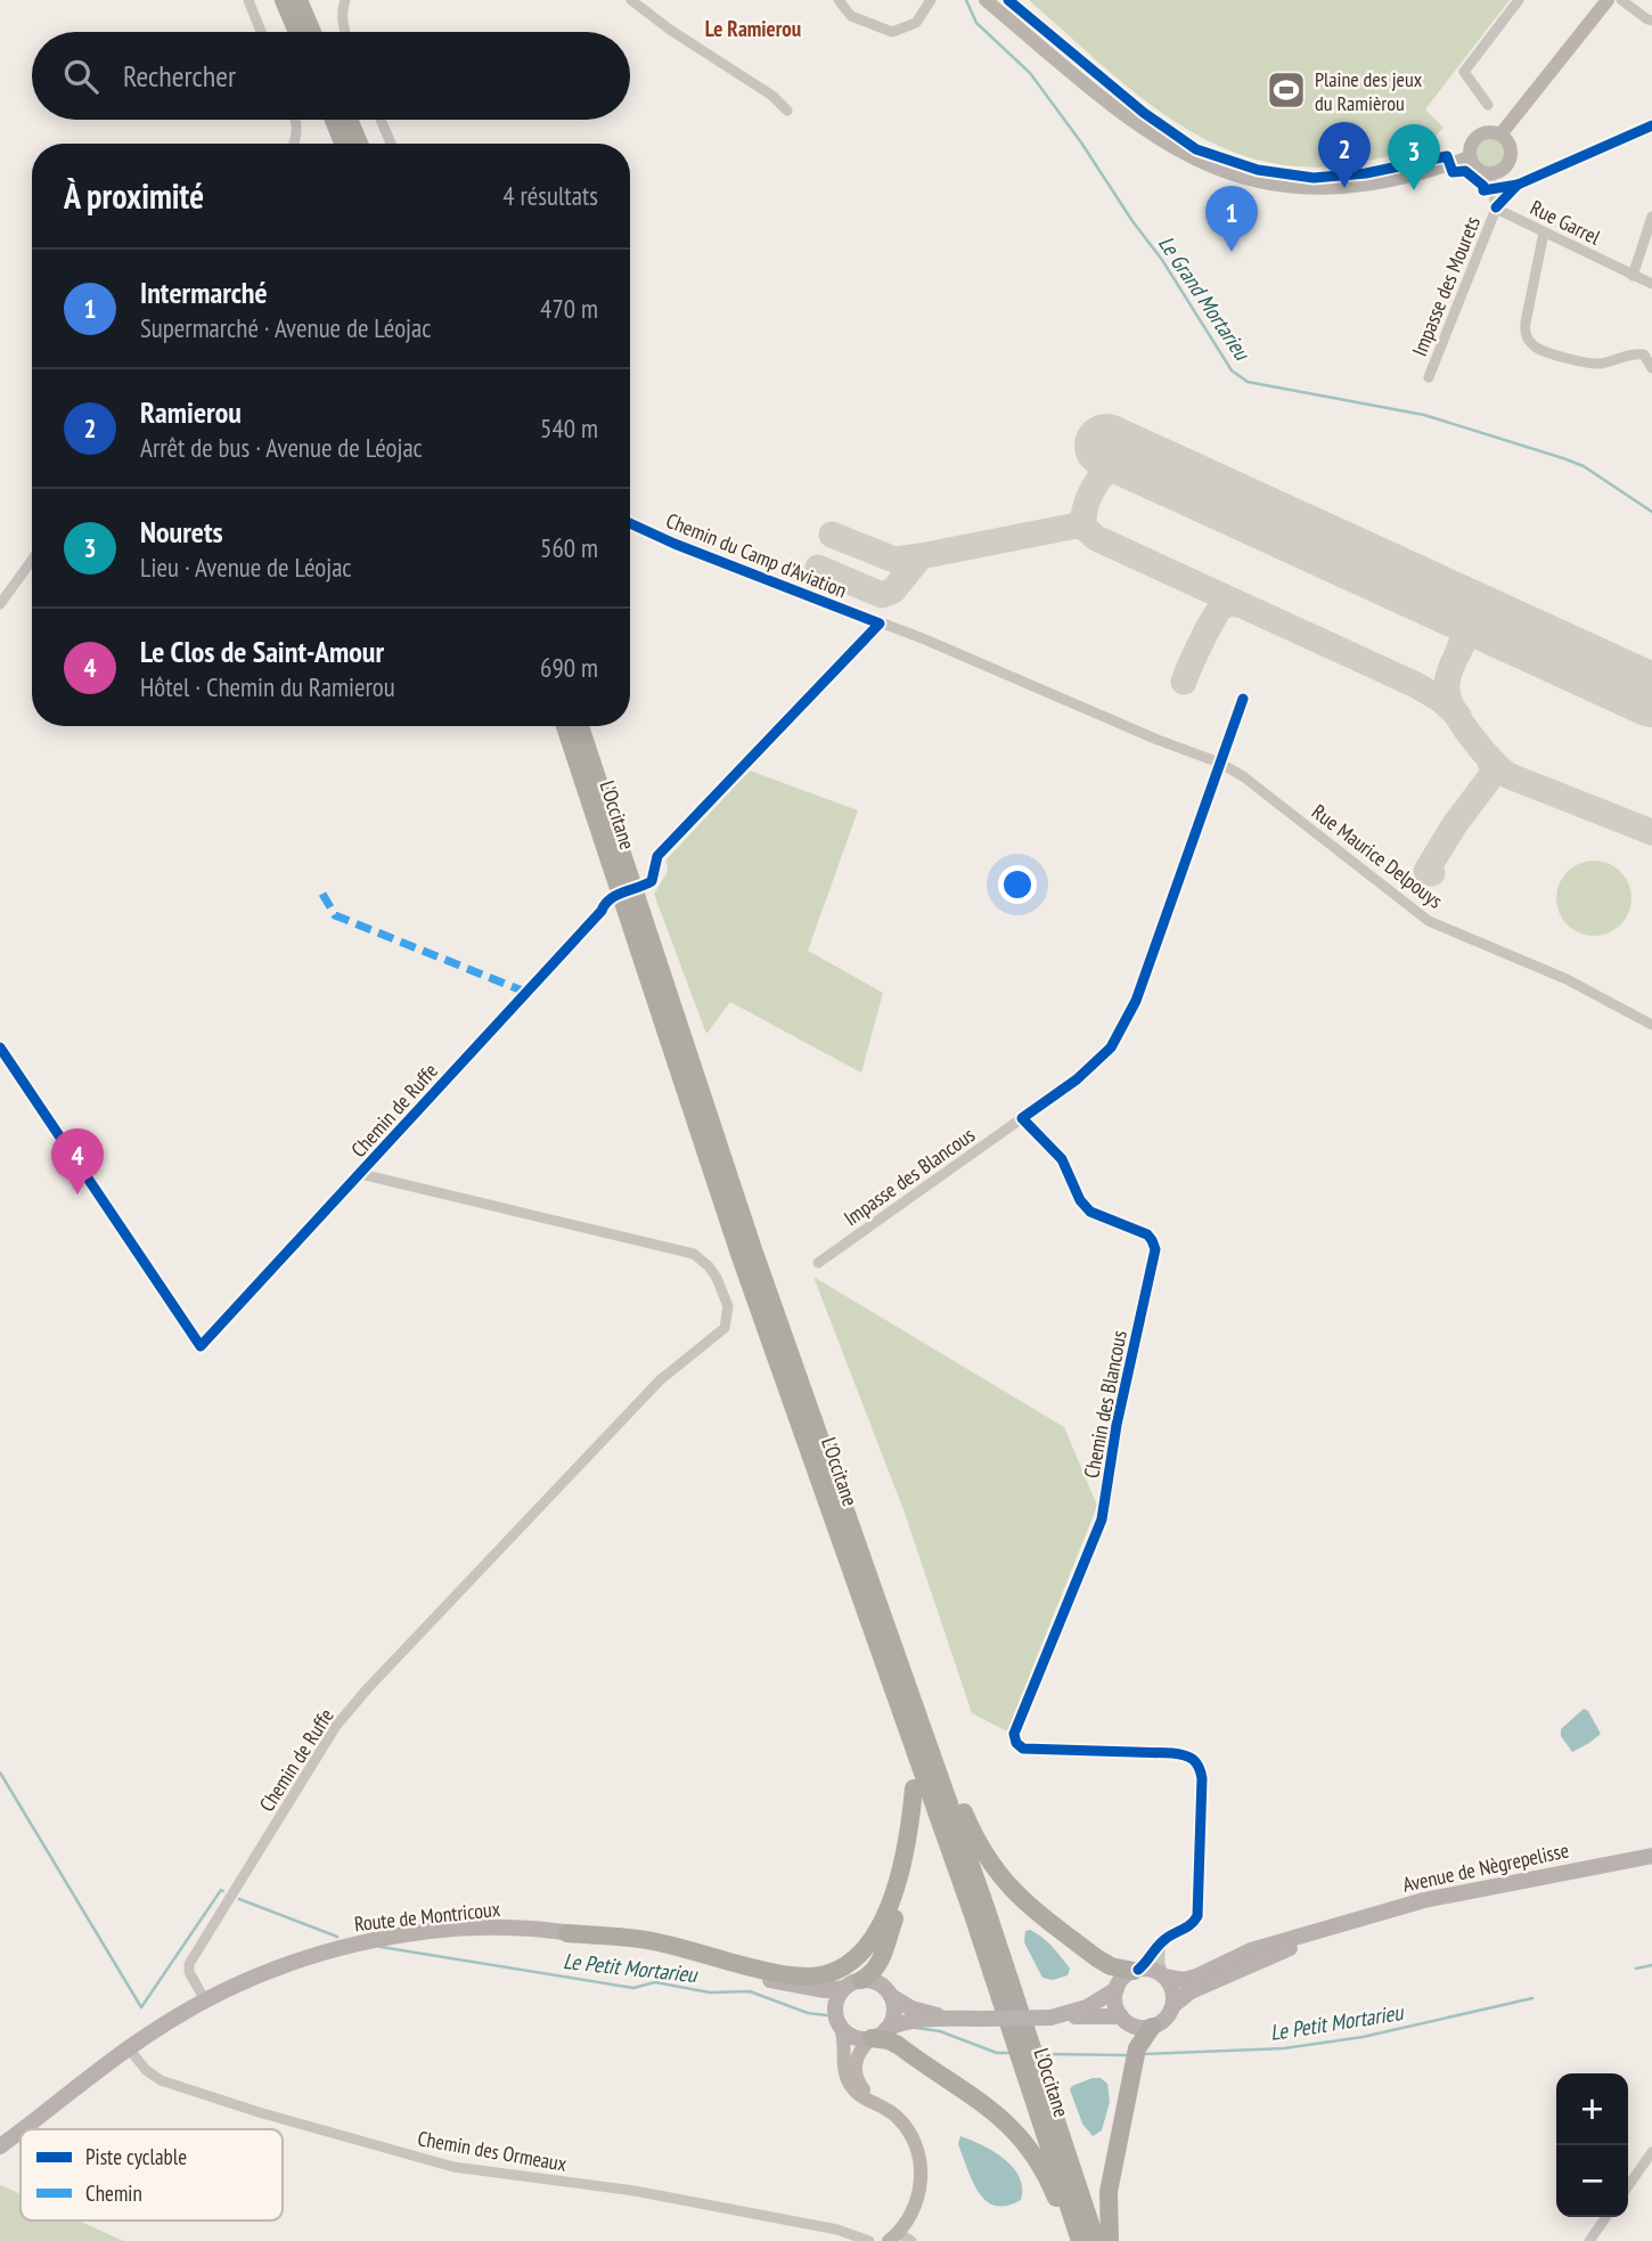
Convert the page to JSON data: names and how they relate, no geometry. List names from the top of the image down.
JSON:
{
  "streets": {
    "highway": ["L'Occitane"],
    "main road": ["Avenue de Nègrepelisse", "Route de Montricoux"],
    "street": [
      "Rue Garrel",
      "Impasse des Mourets",
      "Chemin du Camp d'Aviation",
      "Rue Maurice Delpouys",
      "Chemin de Ruffe",
      "Impasse des Blancous",
      "Chemin des Blancous",
      "Chemin des Ormeaux"
    ]
  },
  "crossings": [
    ["Rue Garrel", "Impasse des Mourets"],
    ["Chemin du Camp d'Aviation", "Rue Maurice Delpouys"],
    ["Chemin de Ruffe", "Route de Montricoux"],
    ["Impasse des Blancous", "Chemin des Blancous"],
    ["Chemin des Blancous", "Avenue de Nègrepelisse"],
    ["Route de Montricoux", "Chemin des Ormeaux"]
  ],
  "districts": ["Le Ramierou"],
  "water": ["Le Grand Mortarieu", "Le Petit Mortarieu"],
  "places": {
    "sports": ["Plaine des jeux du Ramièrou"]
  },
  "legend": ["Piste cyclable", "Chemin"],
  "page": {
    "search": "Rechercher",
    "pins": [
      "2",
      "3",
      "1",
      "4"
    ],
    "heading": ["À proximité", "4 résultats"],
    "list": [
      {
        "mark": "1",
        "name": "Intermarché",
        "note": "Supermarché · Avenue de Léojac",
        "value": "470 m"
      },
      {
        "mark": "2",
        "name": "Ramierou",
        "note": "Arrêt de bus · Avenue de Léojac",
        "value": "540 m"
      },
      {
        "mark": "3",
        "name": "Nourets",
        "note": "Lieu · Avenue de Léojac",
        "value": "560 m"
      },
      {
        "mark": "4",
        "name": "Le Clos de Saint-Amour",
        "note": "Hôtel · Chemin du Ramierou",
        "value": "690 m"
      }
    ],
    "map_buttons": ["+", "−"]
  }
}
